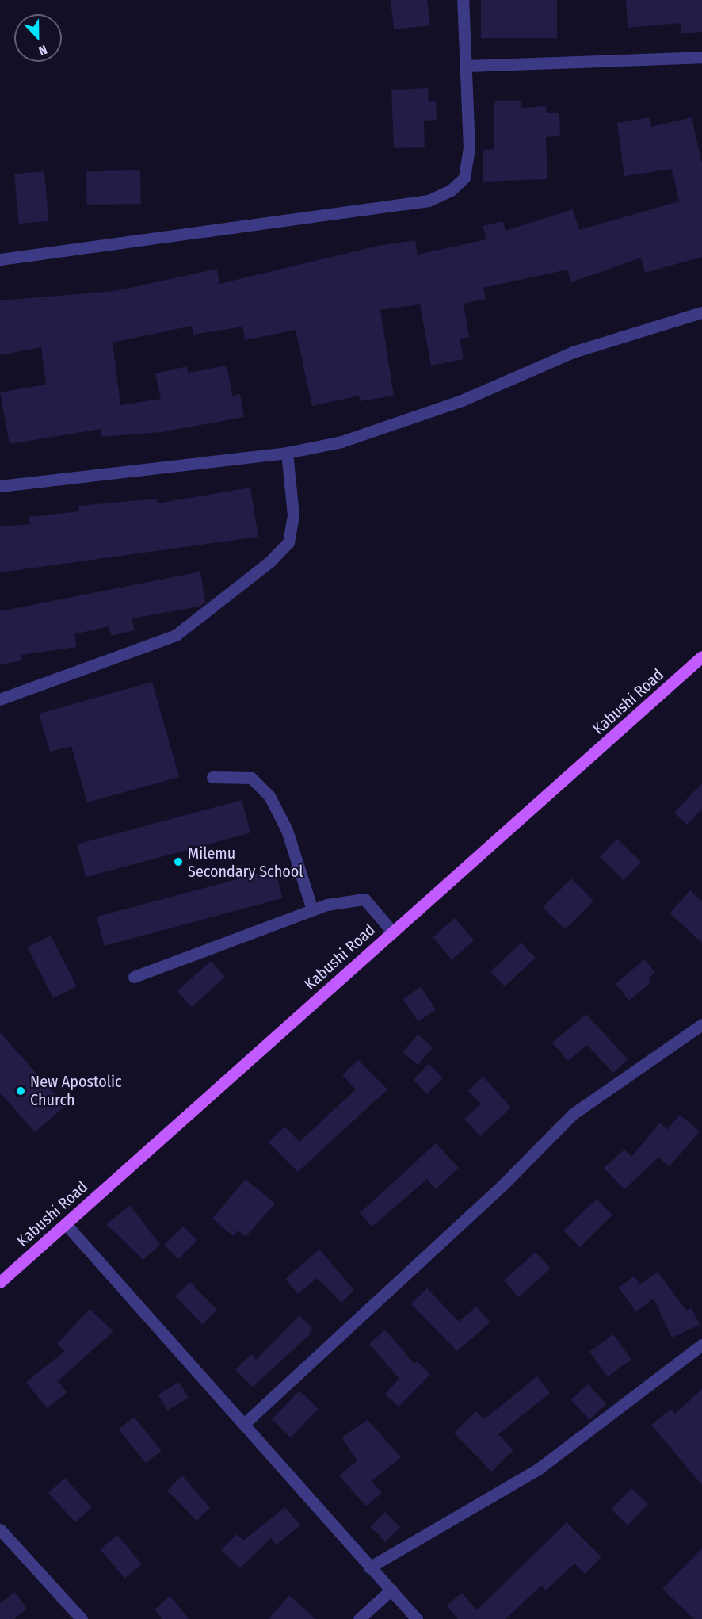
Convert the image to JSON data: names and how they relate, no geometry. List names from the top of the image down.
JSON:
{
  "streets": {
    "main road": ["Kabushi Road"]
  },
  "places": ["Milemu Secondary School", "New Apostolic Church"],
  "north": "bottom"
}
